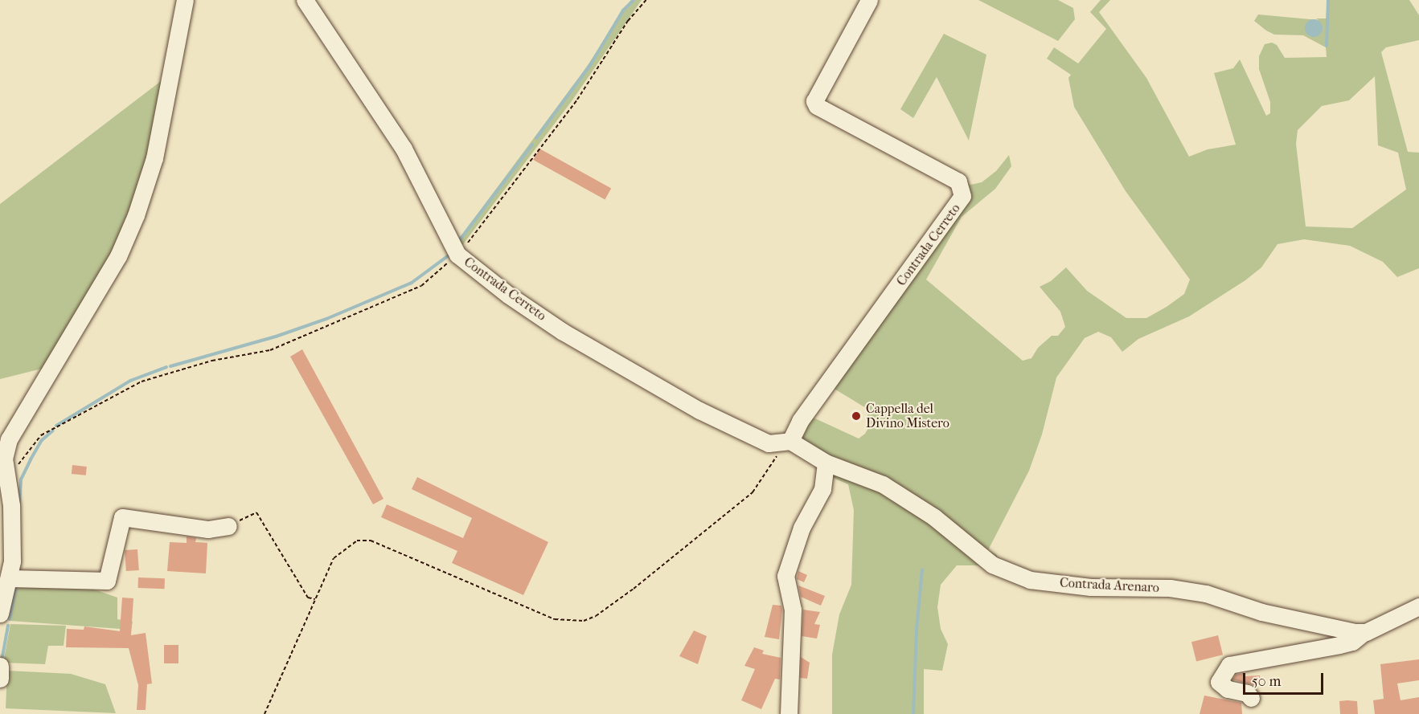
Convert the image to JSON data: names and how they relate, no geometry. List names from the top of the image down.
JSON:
{
  "streets": {
    "street": ["Contrada Cerreto", "Contrada Arenaro"]
  },
  "crossings": [
    ["Contrada Cerreto", "Contrada Arenaro"]
  ],
  "places": ["Cappella del Divino Mistero"],
  "scale_bar": "50 m"
}
